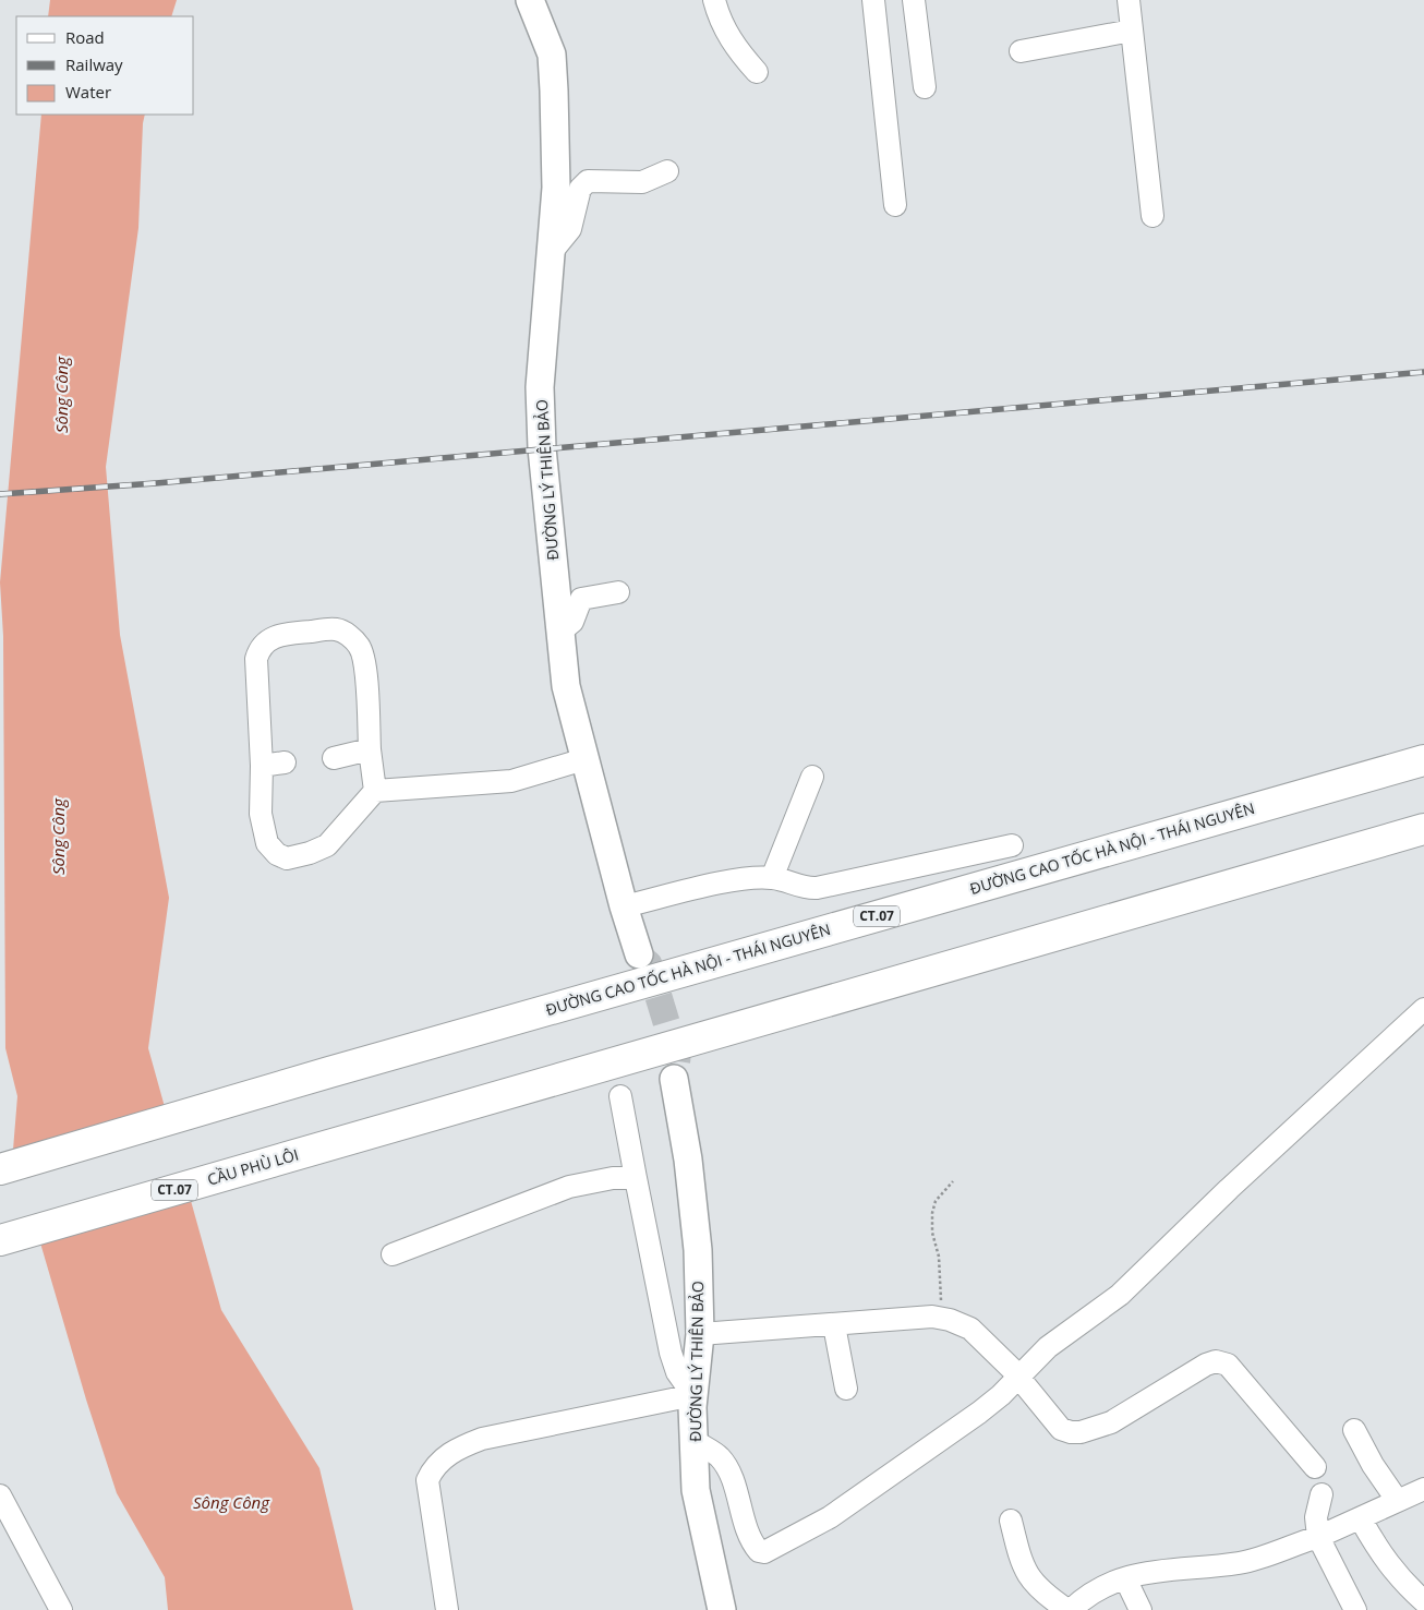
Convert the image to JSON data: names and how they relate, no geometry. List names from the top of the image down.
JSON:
{
  "streets": {
    "highway": ["ĐƯỜNG CAO TỐC HÀ NỘI - THÁI NGUYÊN", "CT.07", "CẦU PHÙ LÔI"],
    "main road": ["ĐƯỜNG LÝ THIÊN BẢO"]
  },
  "water": ["Sông Công"],
  "legend": ["Road", "Railway", "Water"]
}
